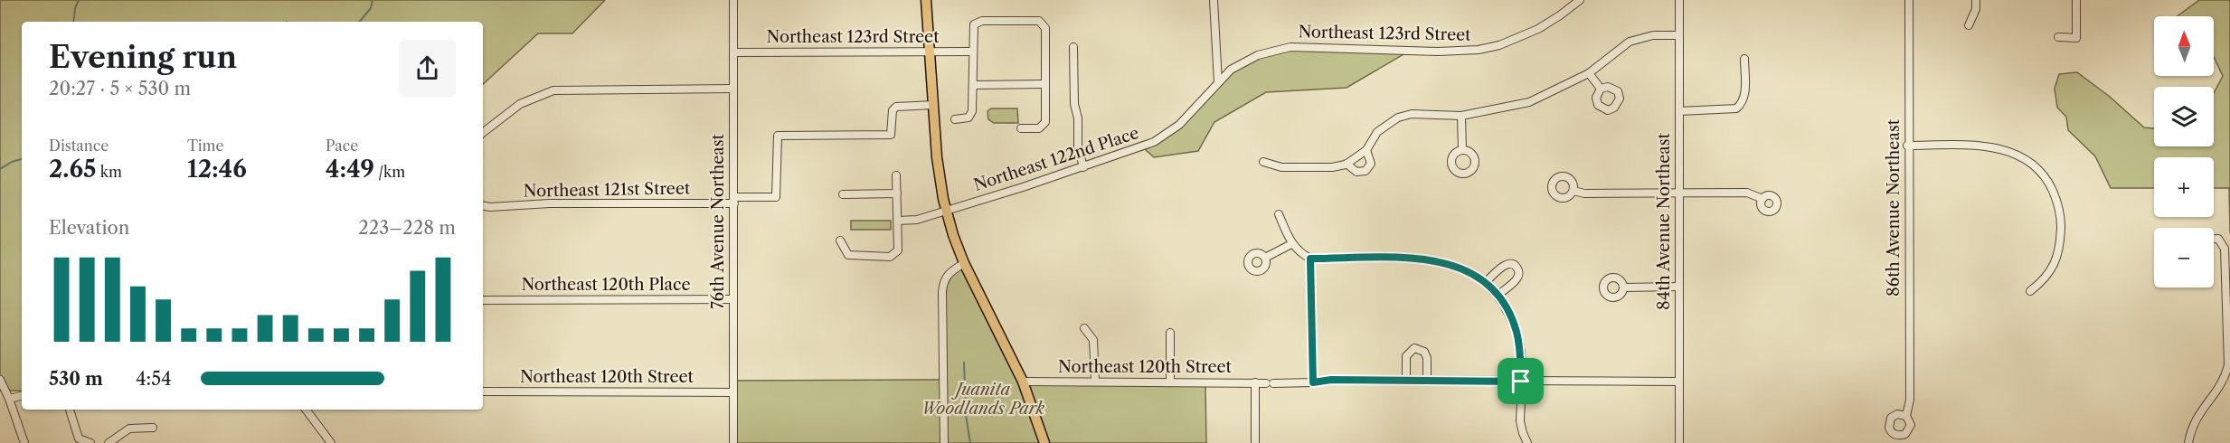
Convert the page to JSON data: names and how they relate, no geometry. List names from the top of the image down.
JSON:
{
  "streets": {
    "street": [
      "Northeast 123rd Street",
      "Northeast 122nd Place",
      "Northeast 121st Street",
      "86th Avenue Northeast",
      "76th Avenue Northeast",
      "84th Avenue Northeast",
      "Northeast 120th Place",
      "Northeast 120th Street"
    ]
  },
  "crossings": [
    ["Northeast 123rd Street", "Northeast 122nd Place"],
    ["Northeast 123rd Street", "76th Avenue Northeast"],
    ["Northeast 121st Street", "76th Avenue Northeast"],
    ["76th Avenue Northeast", "Northeast 120th Place"],
    ["76th Avenue Northeast", "Northeast 120th Street"],
    ["84th Avenue Northeast", "Northeast 120th Street"]
  ],
  "parks": ["Juanita Woodlands Park"],
  "north": "top",
  "page": {
    "map_buttons": ["+", "−"],
    "heading": ["Evening run", "20:27 · 5 × 530 m"],
    "stats": [
      ["Distance", "2.65 km"],
      ["Time", "12:46"],
      ["Pace", "4:49 /km"]
    ],
    "chart": ["Elevation", "223–228 m"],
    "list": [
      {
        "name": "530 m",
        "note": "4:54"
      }
    ]
  }
}
